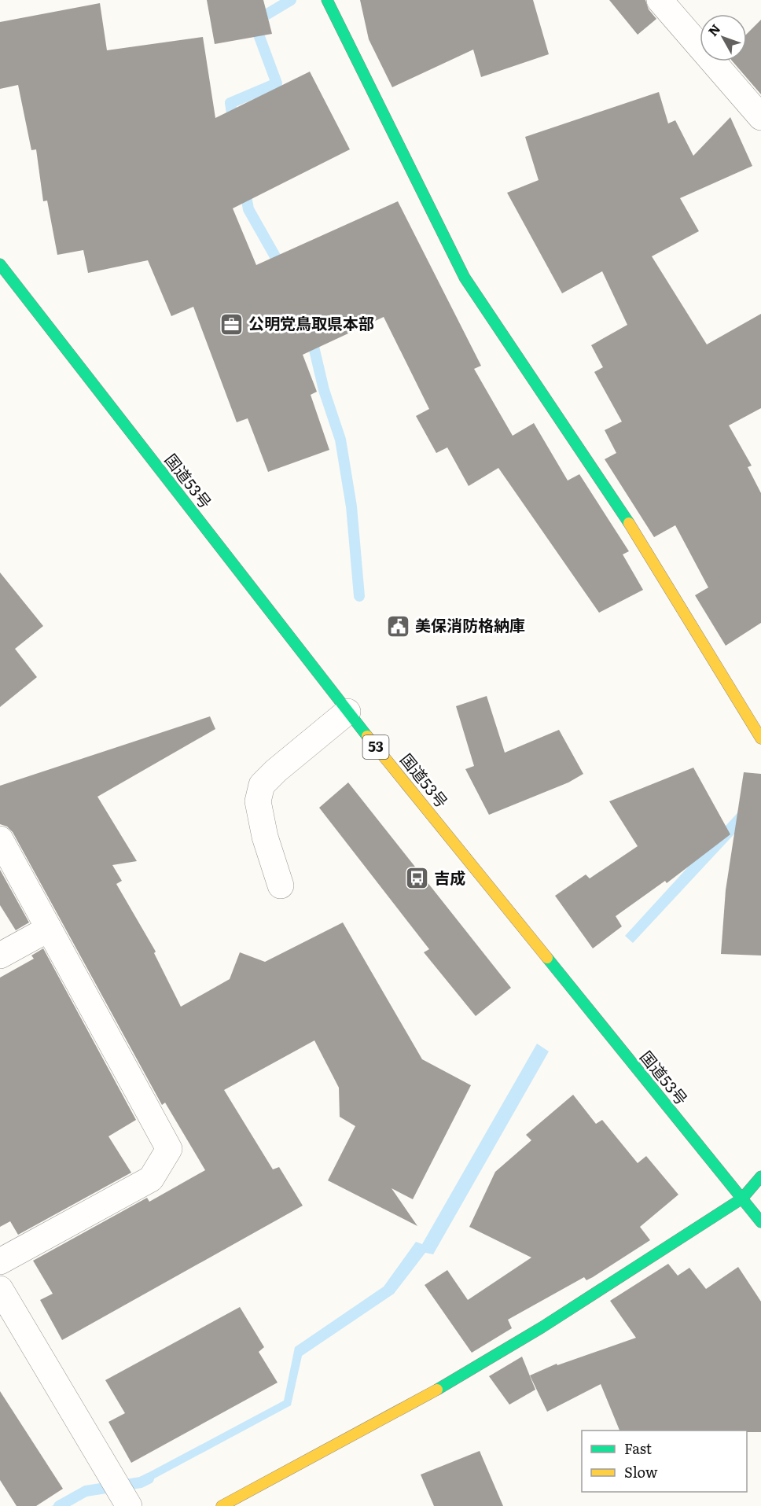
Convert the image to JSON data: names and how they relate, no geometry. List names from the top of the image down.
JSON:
{
  "streets": {
    "main road": ["国道53号", "53"]
  },
  "places": {
    "office": ["公明党鳥取県本部"],
    "public building": ["美保消防格納庫"],
    "bus stop": ["吉成"]
  },
  "legend": ["Fast", "Slow"],
  "north": "top left"
}
